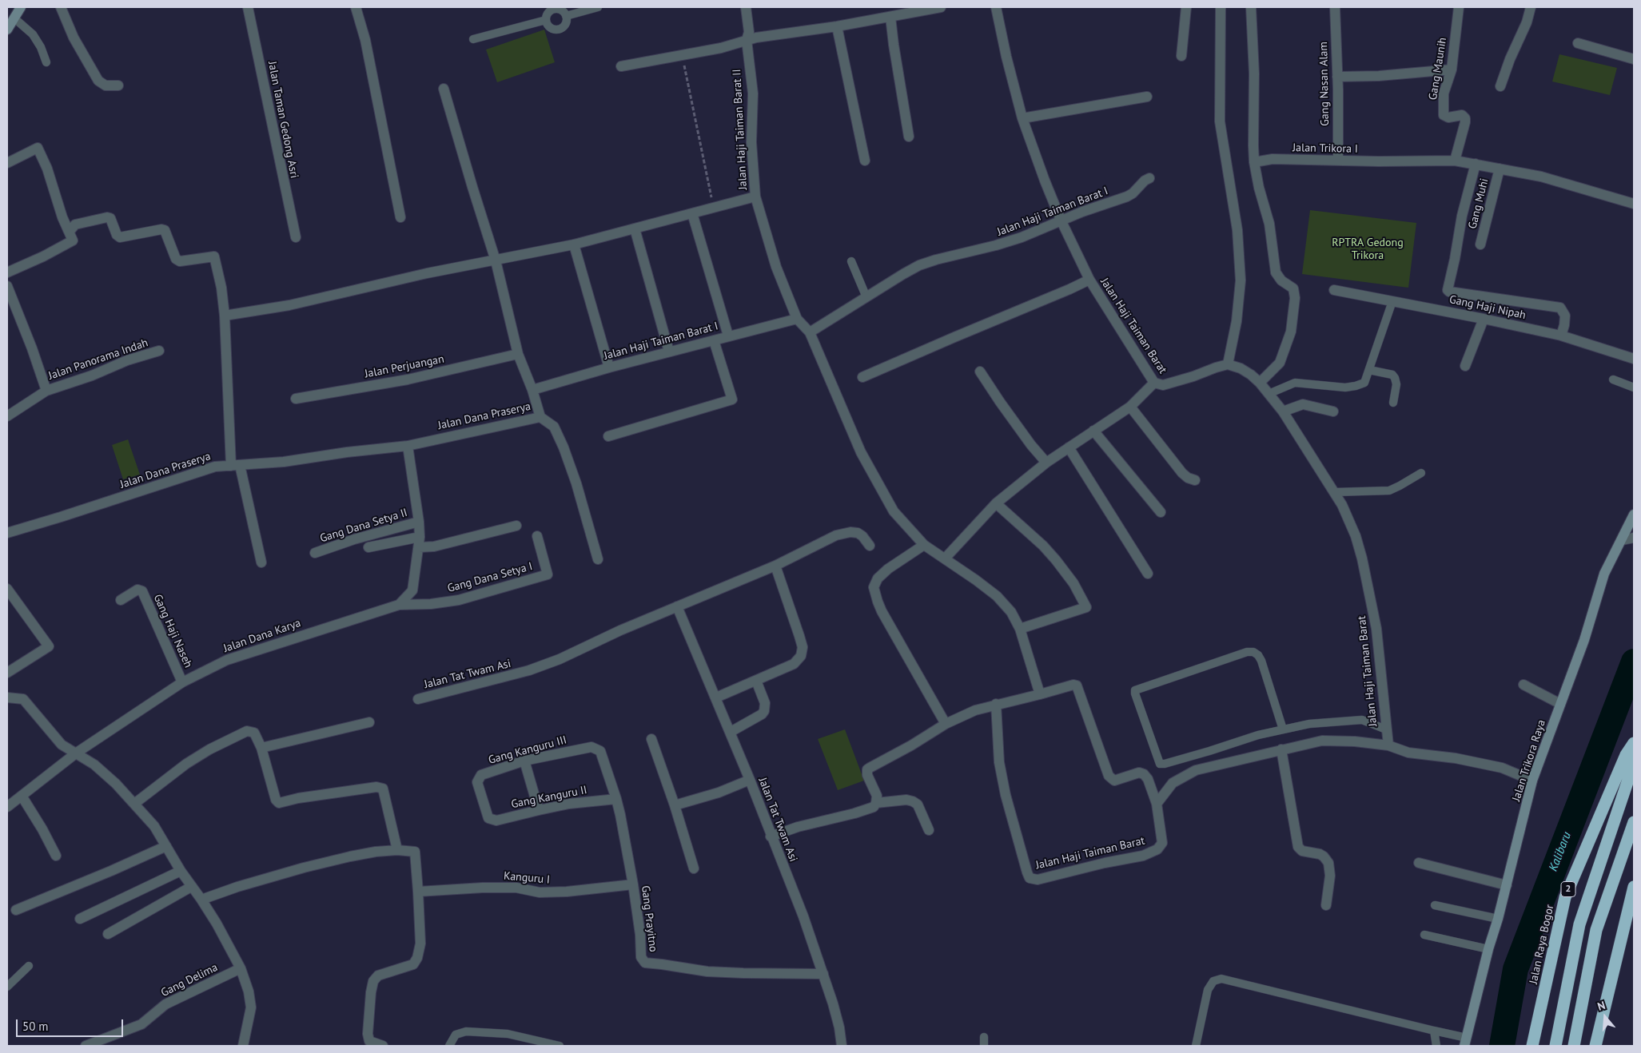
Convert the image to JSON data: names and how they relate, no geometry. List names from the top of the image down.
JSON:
{
  "streets": {
    "highway": ["2", "Jalan Raya Bogor"],
    "street": [
      "Gang Maunih",
      "Gang Nasan Alam",
      "Jalan Taman Gedong Asri",
      "Jalan Haji Taiman Barat II",
      "Jalan Trikora I",
      "Gang Muhi",
      "Jalan Haji Taiman Barat I",
      "Gang Haji Nipah",
      "Jalan Haji Taiman Barat",
      "Jalan Panorama Indah",
      "Jalan Perjuangan",
      "Jalan Dana Praserya",
      "Gang Dana Setya II",
      "Gang Dana Setya I",
      "Gang Haji Naseh",
      "Jalan Dana Karya",
      "Jalan Tat Twam Asi",
      "Gang Kanguru III",
      "Jalan Trikora Raya",
      "Gang Kanguru II",
      "Kanguru I",
      "Gang Prayitno",
      "Gang Delima"
    ]
  },
  "crossings": [
    ["Gang Maunih", "Jalan Trikora I"],
    ["Gang Nasan Alam", "Jalan Trikora I"],
    ["Jalan Haji Taiman Barat II", "Jalan Haji Taiman Barat I"],
    ["Jalan Trikora I", "Gang Muhi"],
    ["Jalan Haji Taiman Barat I", "Jalan Haji Taiman Barat"],
    ["Jalan Haji Taiman Barat I", "Jalan Dana Praserya"],
    ["Jalan Haji Taiman Barat", "Jalan Trikora Raya"],
    ["Jalan Perjuangan", "Jalan Dana Praserya"],
    ["Jalan Dana Praserya", "Jalan Dana Karya"],
    ["Gang Dana Setya II", "Jalan Dana Karya"],
    ["Gang Dana Setya I", "Jalan Dana Karya"],
    ["Gang Haji Naseh", "Jalan Dana Karya"],
    ["Jalan Tat Twam Asi", "Gang Prayitno"],
    ["Gang Kanguru III", "Gang Kanguru II"],
    ["Gang Kanguru III", "Gang Prayitno"],
    ["Gang Kanguru II", "Gang Prayitno"],
    ["Kanguru I", "Gang Prayitno"]
  ],
  "water": ["Kalibaru"],
  "parks": ["RPTRA Gedong Trikora"],
  "scale_bar": "50 m",
  "north": "top"
}
